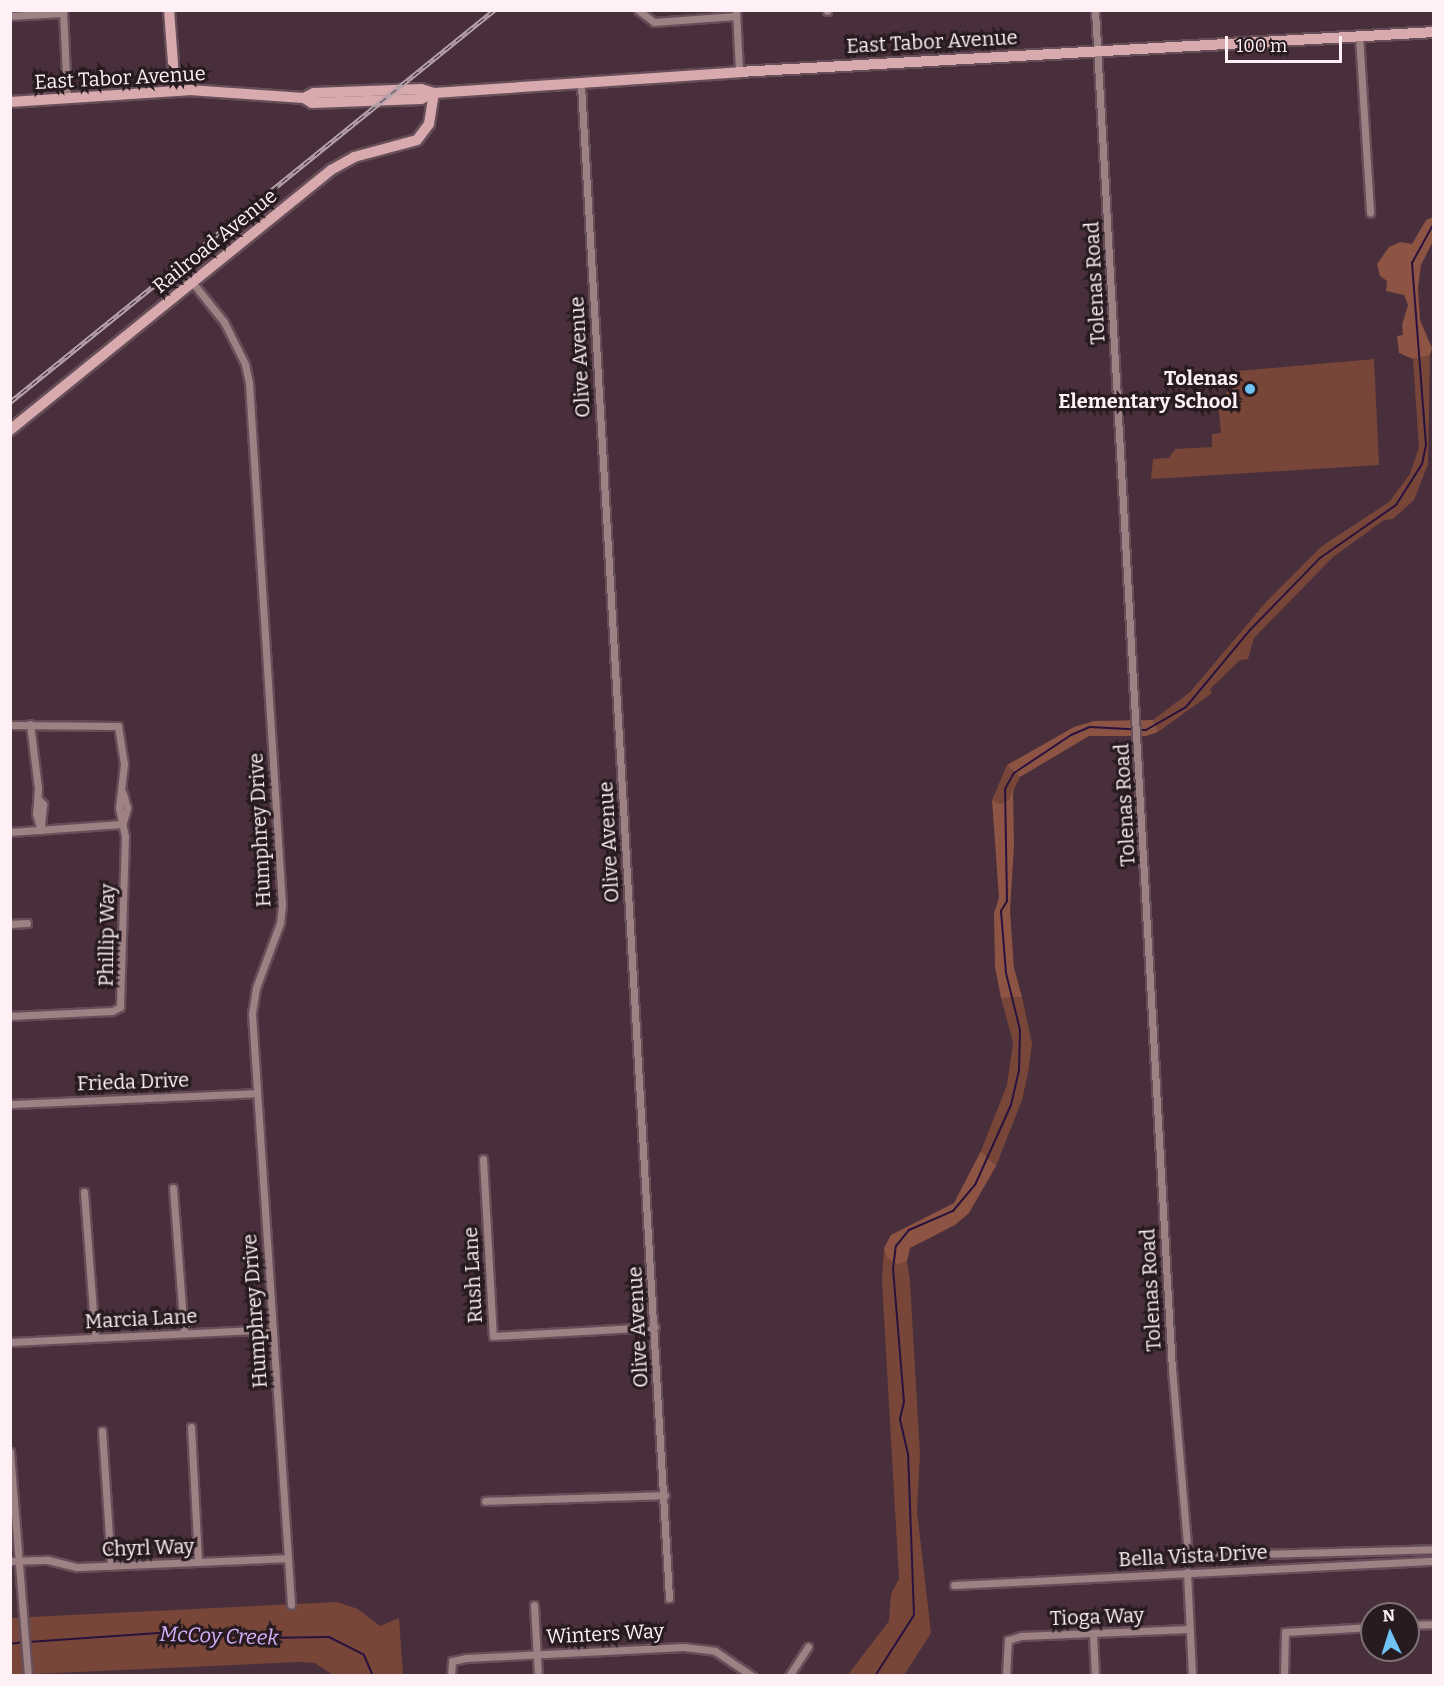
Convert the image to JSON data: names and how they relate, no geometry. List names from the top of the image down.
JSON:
{
  "streets": {
    "main road": ["East Tabor Avenue", "Railroad Avenue"],
    "street": [
      "Tolenas Road",
      "Olive Avenue",
      "Humphrey Drive",
      "Phillip Way",
      "Frieda Drive",
      "Rush Lane",
      "Marcia Lane",
      "Chyrl Way",
      "Bella Vista Drive",
      "Tioga Way",
      "Winters Way"
    ]
  },
  "crossings": [
    ["East Tabor Avenue", "Railroad Avenue"],
    ["East Tabor Avenue", "Tolenas Road"],
    ["East Tabor Avenue", "Olive Avenue"],
    ["Railroad Avenue", "Humphrey Drive"],
    ["Olive Avenue", "Rush Lane"],
    ["Humphrey Drive", "Frieda Drive"],
    ["Humphrey Drive", "Marcia Lane"],
    ["Humphrey Drive", "Chyrl Way"]
  ],
  "water": ["McCoy Creek"],
  "places": ["Tolenas Elementary School"],
  "scale_bar": "100 m",
  "north": "top"
}
